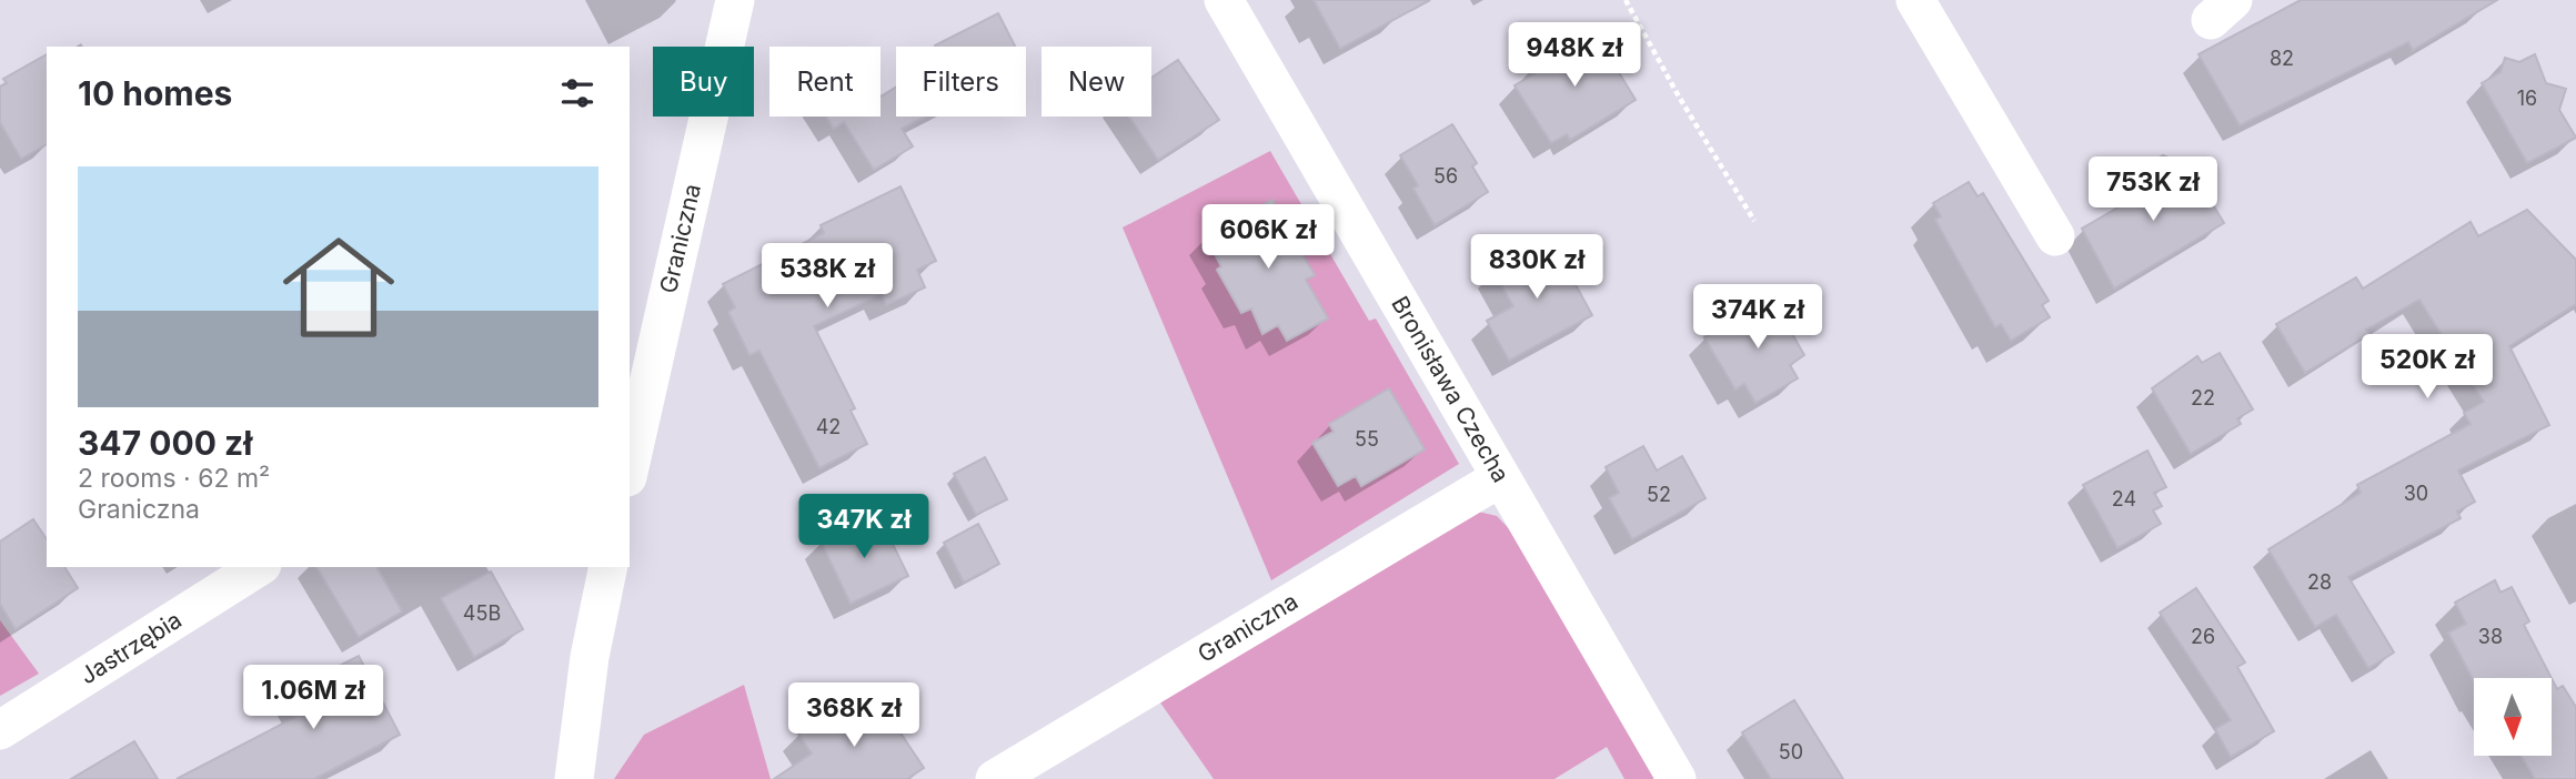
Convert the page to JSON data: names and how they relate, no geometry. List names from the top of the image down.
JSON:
{
  "streets": {
    "street": ["Graniczna", "Bronisława Czecha", "Jastrzębia"]
  },
  "crossings": [
    ["Graniczna", "Bronisława Czecha"]
  ],
  "house_numbers": [
    "82",
    "16",
    "56",
    "22",
    "42",
    "55",
    "30",
    "52",
    "24",
    "28",
    "45B",
    "26",
    "38",
    "50"
  ],
  "north": "bottom",
  "page": {
    "price": [
      "948K zł",
      "753K zł",
      "606K zł",
      "830K zł",
      "538K zł",
      "374K zł",
      "520K zł",
      "347K zł",
      "1.06M zł",
      "368K zł"
    ],
    "chip": [
      "Buy",
      "Rent",
      "Filters",
      "New"
    ],
    "heading": "10 homes",
    "list": [
      {
        "name": "347 000 zł",
        "note": "2 rooms · 62 m² · Graniczna"
      }
    ]
  }
}
